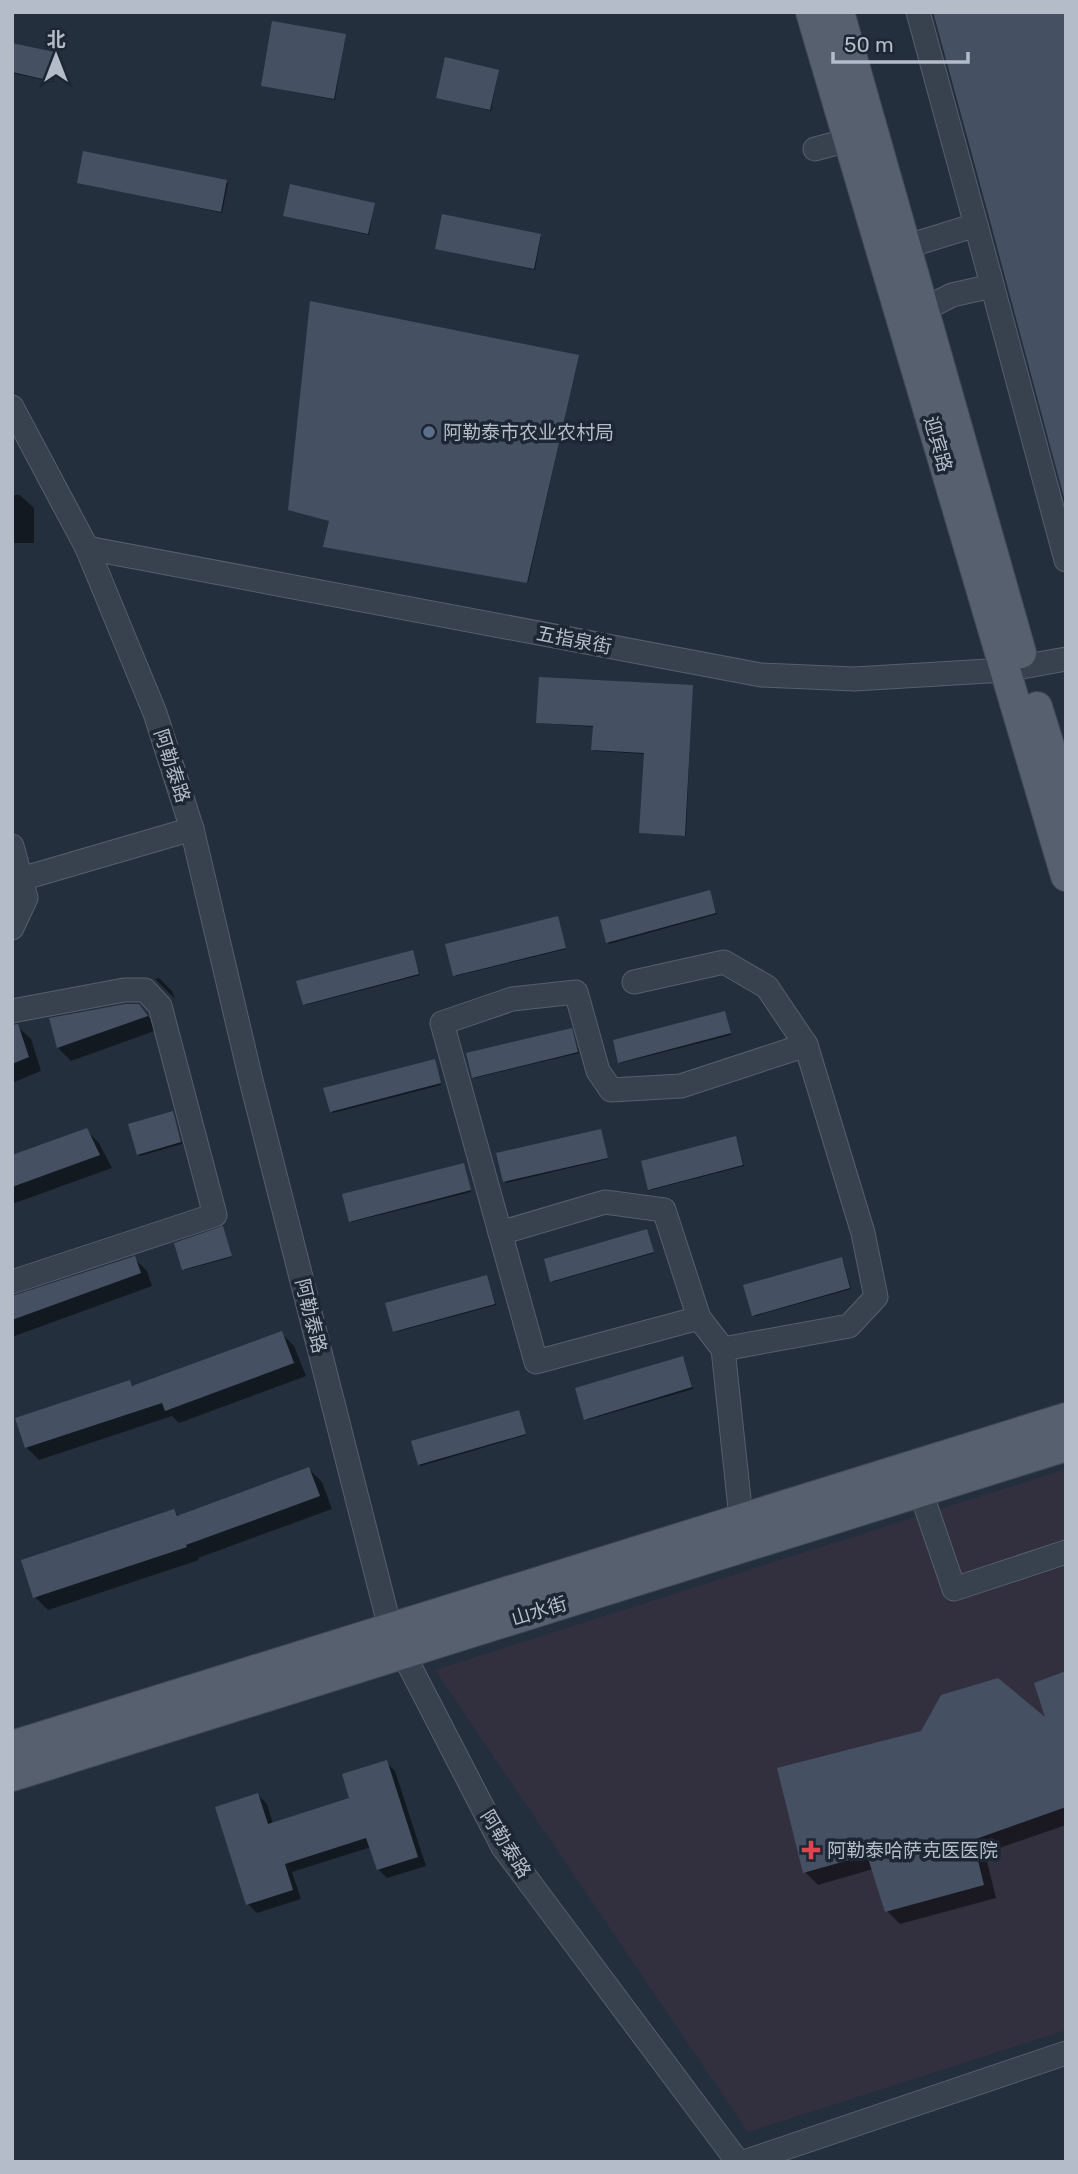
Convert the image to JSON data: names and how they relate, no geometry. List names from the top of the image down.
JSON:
{
  "streets": {
    "main road": ["迎宾路", "山水街"],
    "street": ["五指泉街", "阿勒泰路"]
  },
  "crossings": [
    ["迎宾路", "五指泉街"],
    ["五指泉街", "阿勒泰路"],
    ["阿勒泰路", "山水街"]
  ],
  "places": {
    "other": ["阿勒泰市农业农村局"],
    "health": ["阿勒泰哈萨克医医院"]
  },
  "scale_bar": "50 m",
  "north": "top"
}
